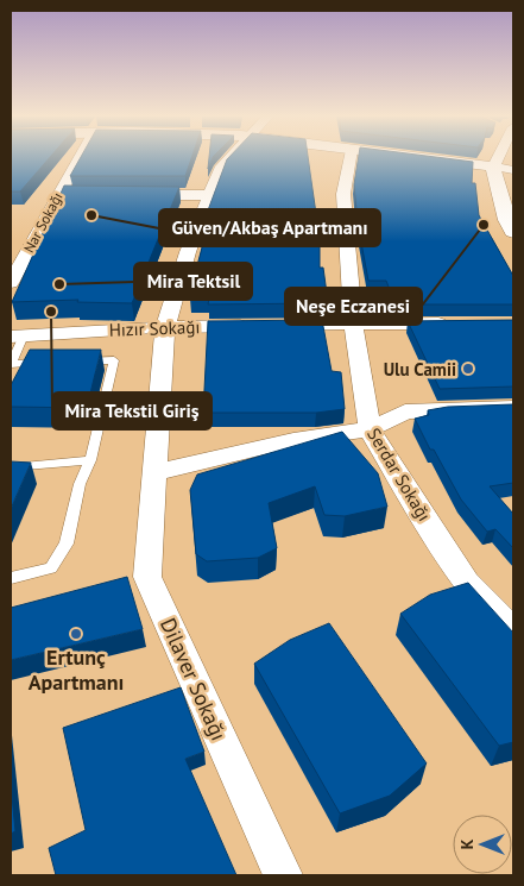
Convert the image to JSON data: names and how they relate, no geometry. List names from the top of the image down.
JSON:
{
  "streets": {
    "street": [
      "Nar Sokağı",
      "Hızır Sokağı",
      "Serdar Sokağı",
      "Dilaver Sokağı"
    ]
  },
  "crossings": [
    ["Hızır Sokağı", "Serdar Sokağı"],
    ["Hızır Sokağı", "Dilaver Sokağı"]
  ],
  "places": [
    "Güven/Akbaş Apartmanı",
    "Neşe Eczanesi",
    "Mira Tektsil",
    "Mira Tekstil Giriş",
    "Ulu Camii",
    "Ertunç Apartmanı"
  ],
  "north": "left"
}
